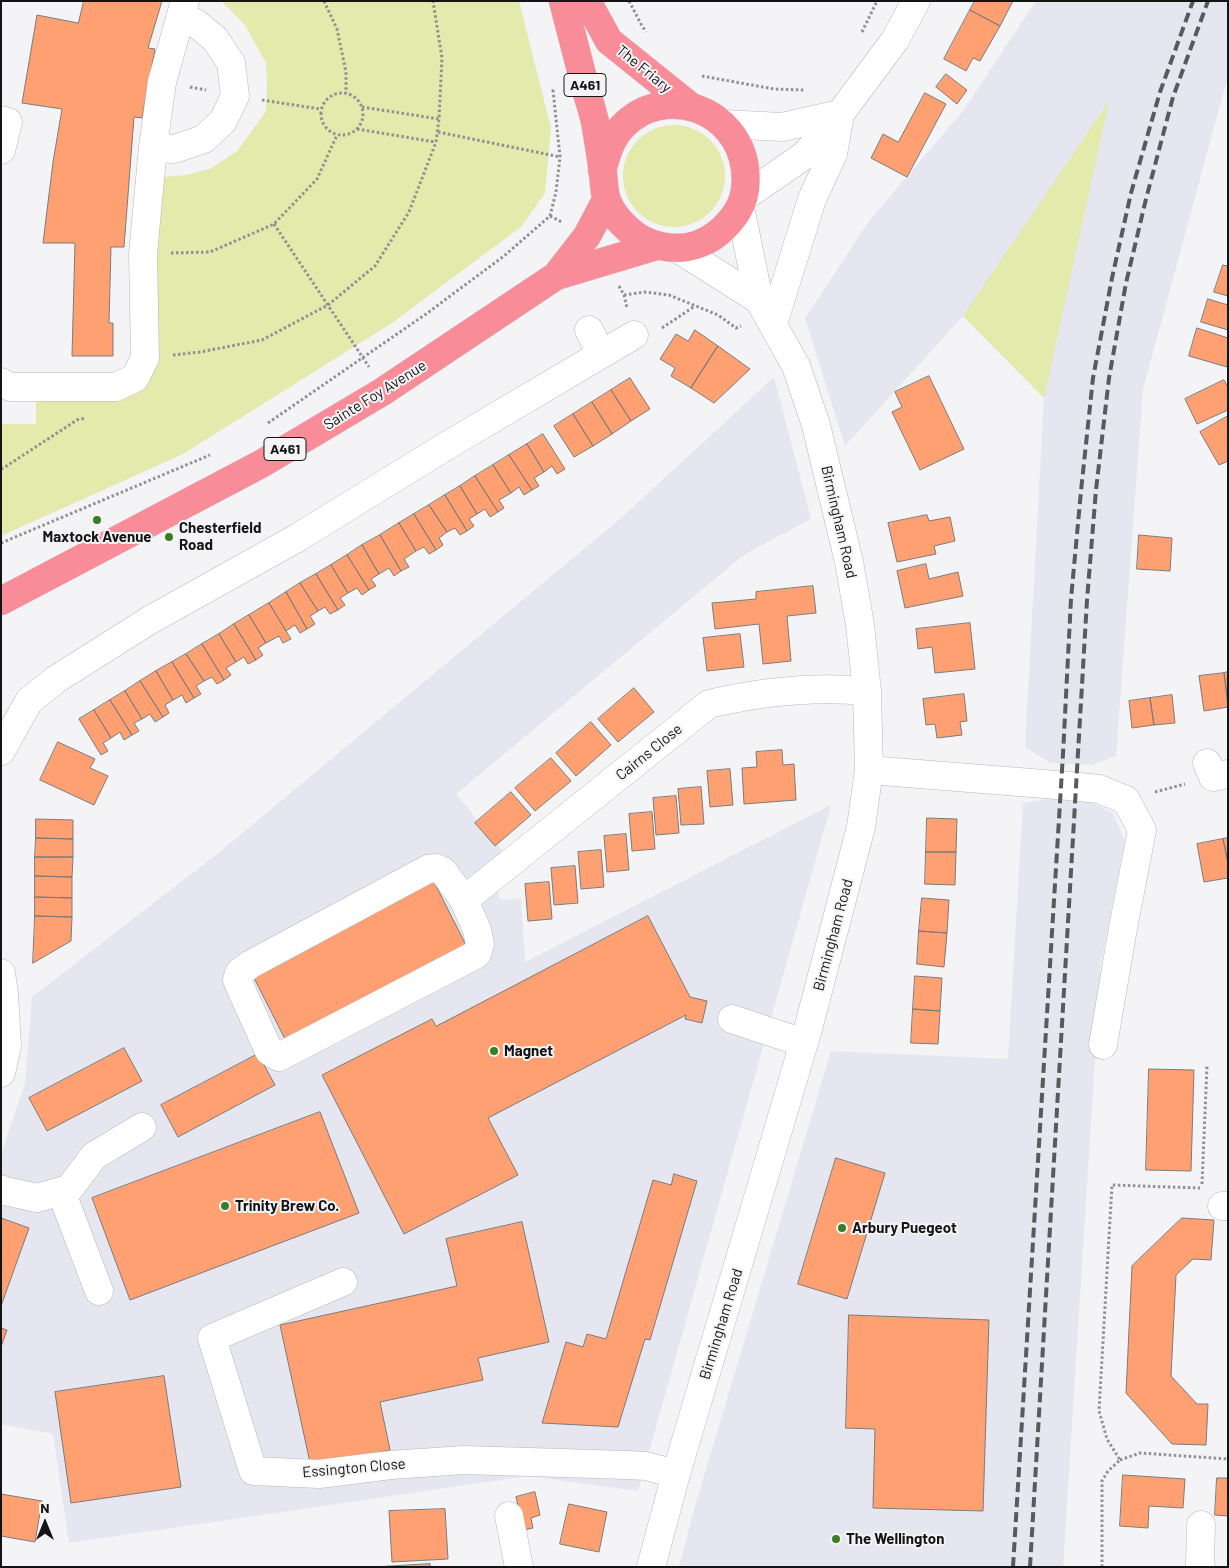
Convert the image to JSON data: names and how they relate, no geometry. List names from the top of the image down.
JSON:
{
  "streets": {
    "highway": ["The Friary", "A461", "Sainte Foy Avenue"],
    "street": ["Birmingham Road", "Cairns Close", "Essington Close"]
  },
  "crossings": [
    ["The Friary", "A461"],
    ["The Friary", "Sainte Foy Avenue"],
    ["The Friary", "Birmingham Road"],
    ["A461", "Sainte Foy Avenue"],
    ["A461", "Birmingham Road"],
    ["Sainte Foy Avenue", "Birmingham Road"],
    ["Birmingham Road", "Cairns Close"],
    ["Birmingham Road", "Essington Close"]
  ],
  "places": [
    "Maxtock Avenue",
    "Chesterfield Road",
    "Magnet",
    "Trinity Brew Co.",
    "Arbury Puegeot",
    "The Wellington"
  ],
  "north": "top"
}
